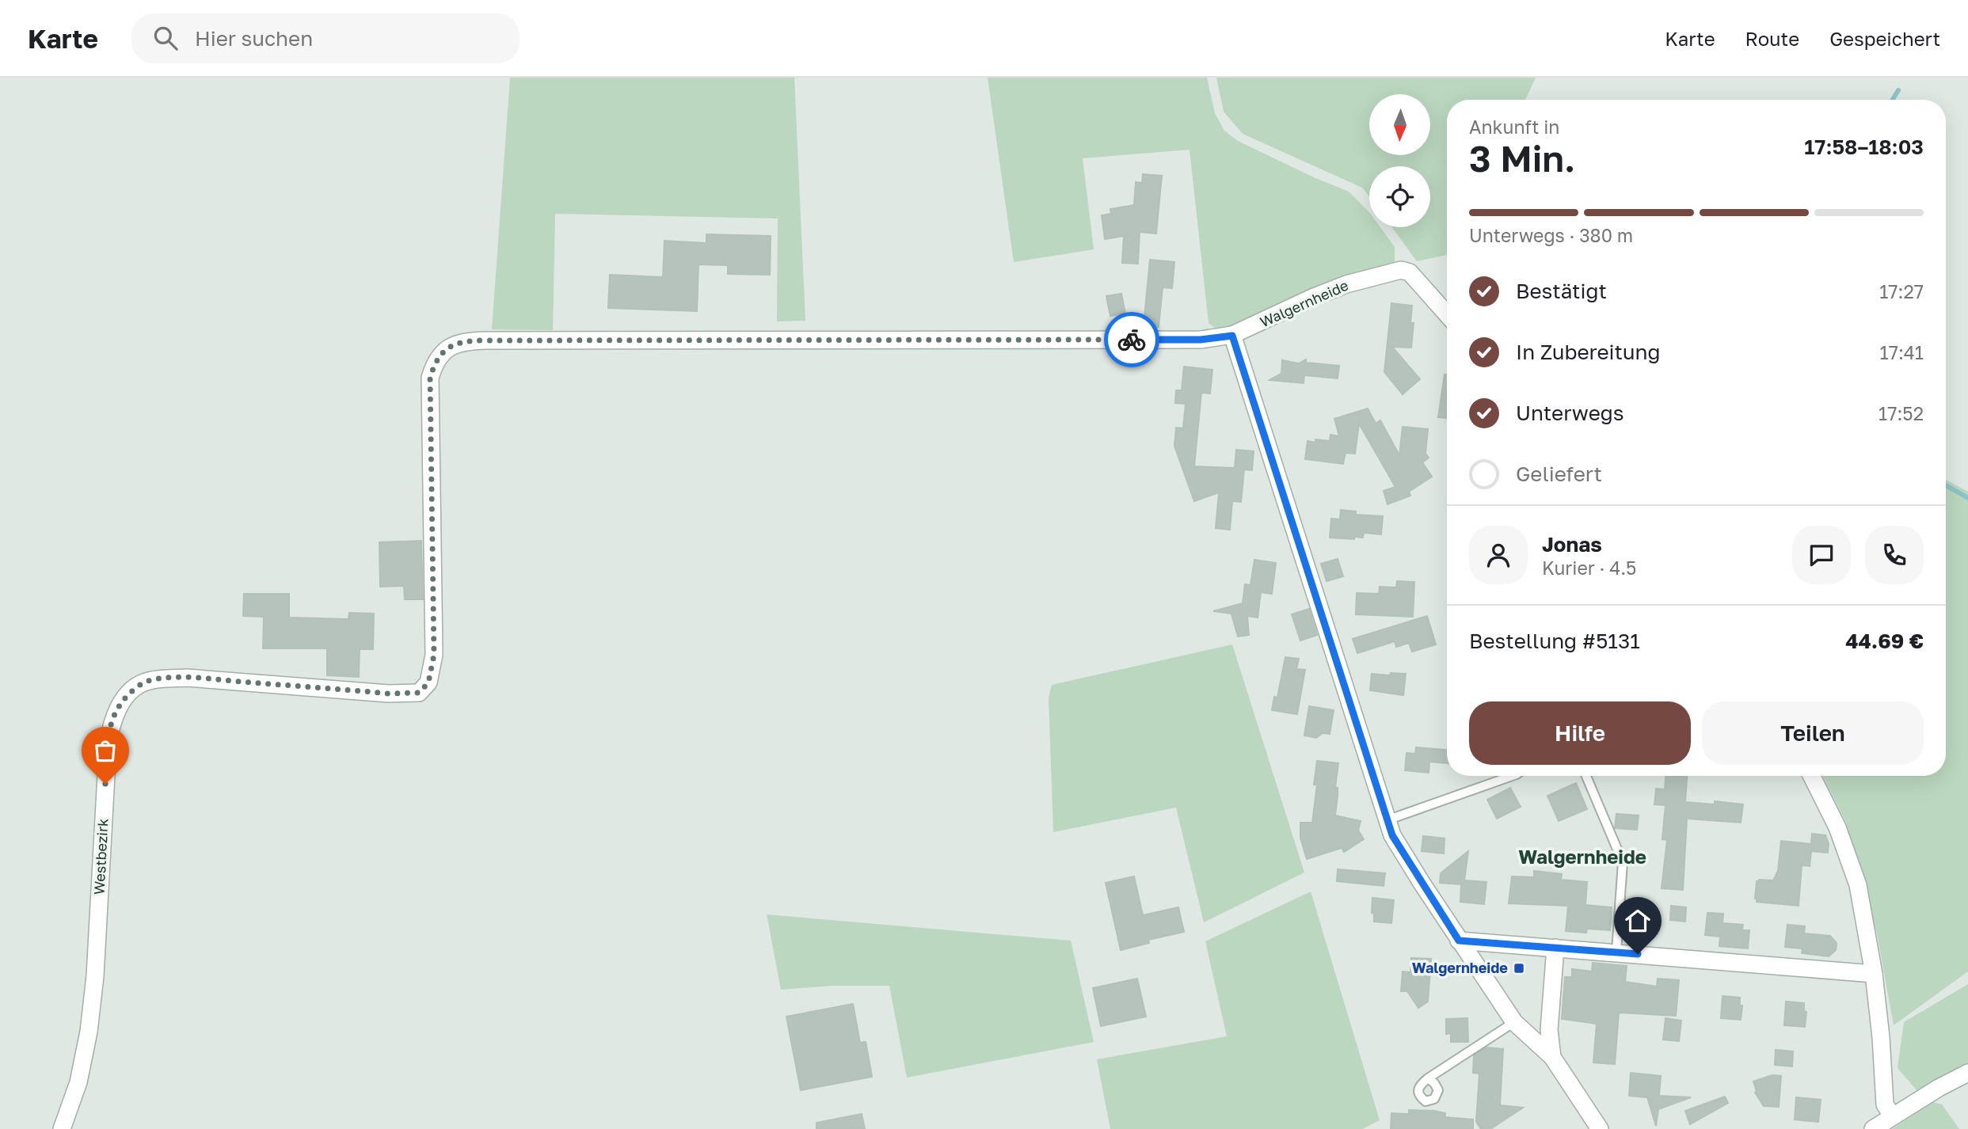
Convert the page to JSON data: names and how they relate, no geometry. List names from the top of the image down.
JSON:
{
  "streets": {
    "street": ["Walgernheide", "Westbezirk"]
  },
  "crossings": [
    ["Walgernheide", "Westbezirk"]
  ],
  "districts": ["Walgernheide"],
  "places": {
    "transit": ["Walgernheide"]
  },
  "north": "bottom",
  "page": {
    "header": "Karte",
    "search": "Hier suchen",
    "nav": ["Karte", "Route", "Gespeichert"],
    "heading": ["3 Min.", "Ankunft in", "17:58–18:03"],
    "panel": [
      "Jonas",
      "Kurier · 4.5",
      "Bestellung #5131",
      "44.69 €"
    ],
    "bar": "Unterwegs · 380 m",
    "list": [
      ["Bestätigt", "17:27"],
      ["In Zubereitung", "17:41"],
      ["Unterwegs", "17:52"],
      "Geliefert"
    ],
    "buttons": ["Hilfe", "Teilen"]
  }
}
